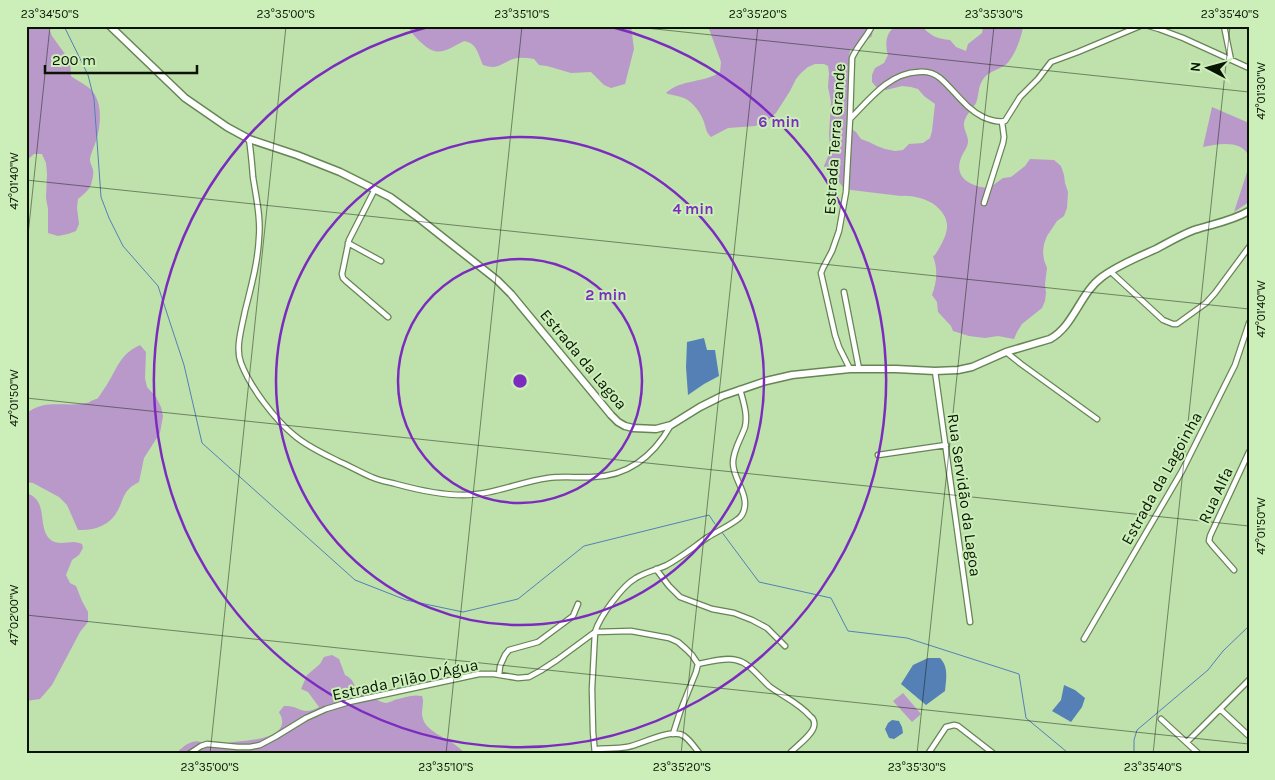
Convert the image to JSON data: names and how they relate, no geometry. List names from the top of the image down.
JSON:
{
  "streets": {
    "street": [
      "Estrada Terra Grande",
      "Estrada da Lagoa",
      "Estrada da Lagoinha",
      "Rua Servidão da Lagoa",
      "Rua Alfa",
      "Estrada Pilão D'Água"
    ]
  },
  "crossings": [
    ["Estrada Terra Grande", "Estrada da Lagoa"],
    ["Estrada da Lagoa", "Rua Servidão da Lagoa"]
  ],
  "scale_bar": "200 m",
  "north": "left",
  "coordinates": [
    "23°34'50\"S",
    "23°35'00\"S",
    "23°35'10\"S",
    "23°35'20\"S",
    "23°35'30\"S",
    "23°35'40\"S",
    "47°01'30\"W",
    "47°01'40\"W",
    "47°01'50\"W",
    "47°02'00\"W"
  ],
  "rings": ["6 min", "4 min", "2 min"]
}
